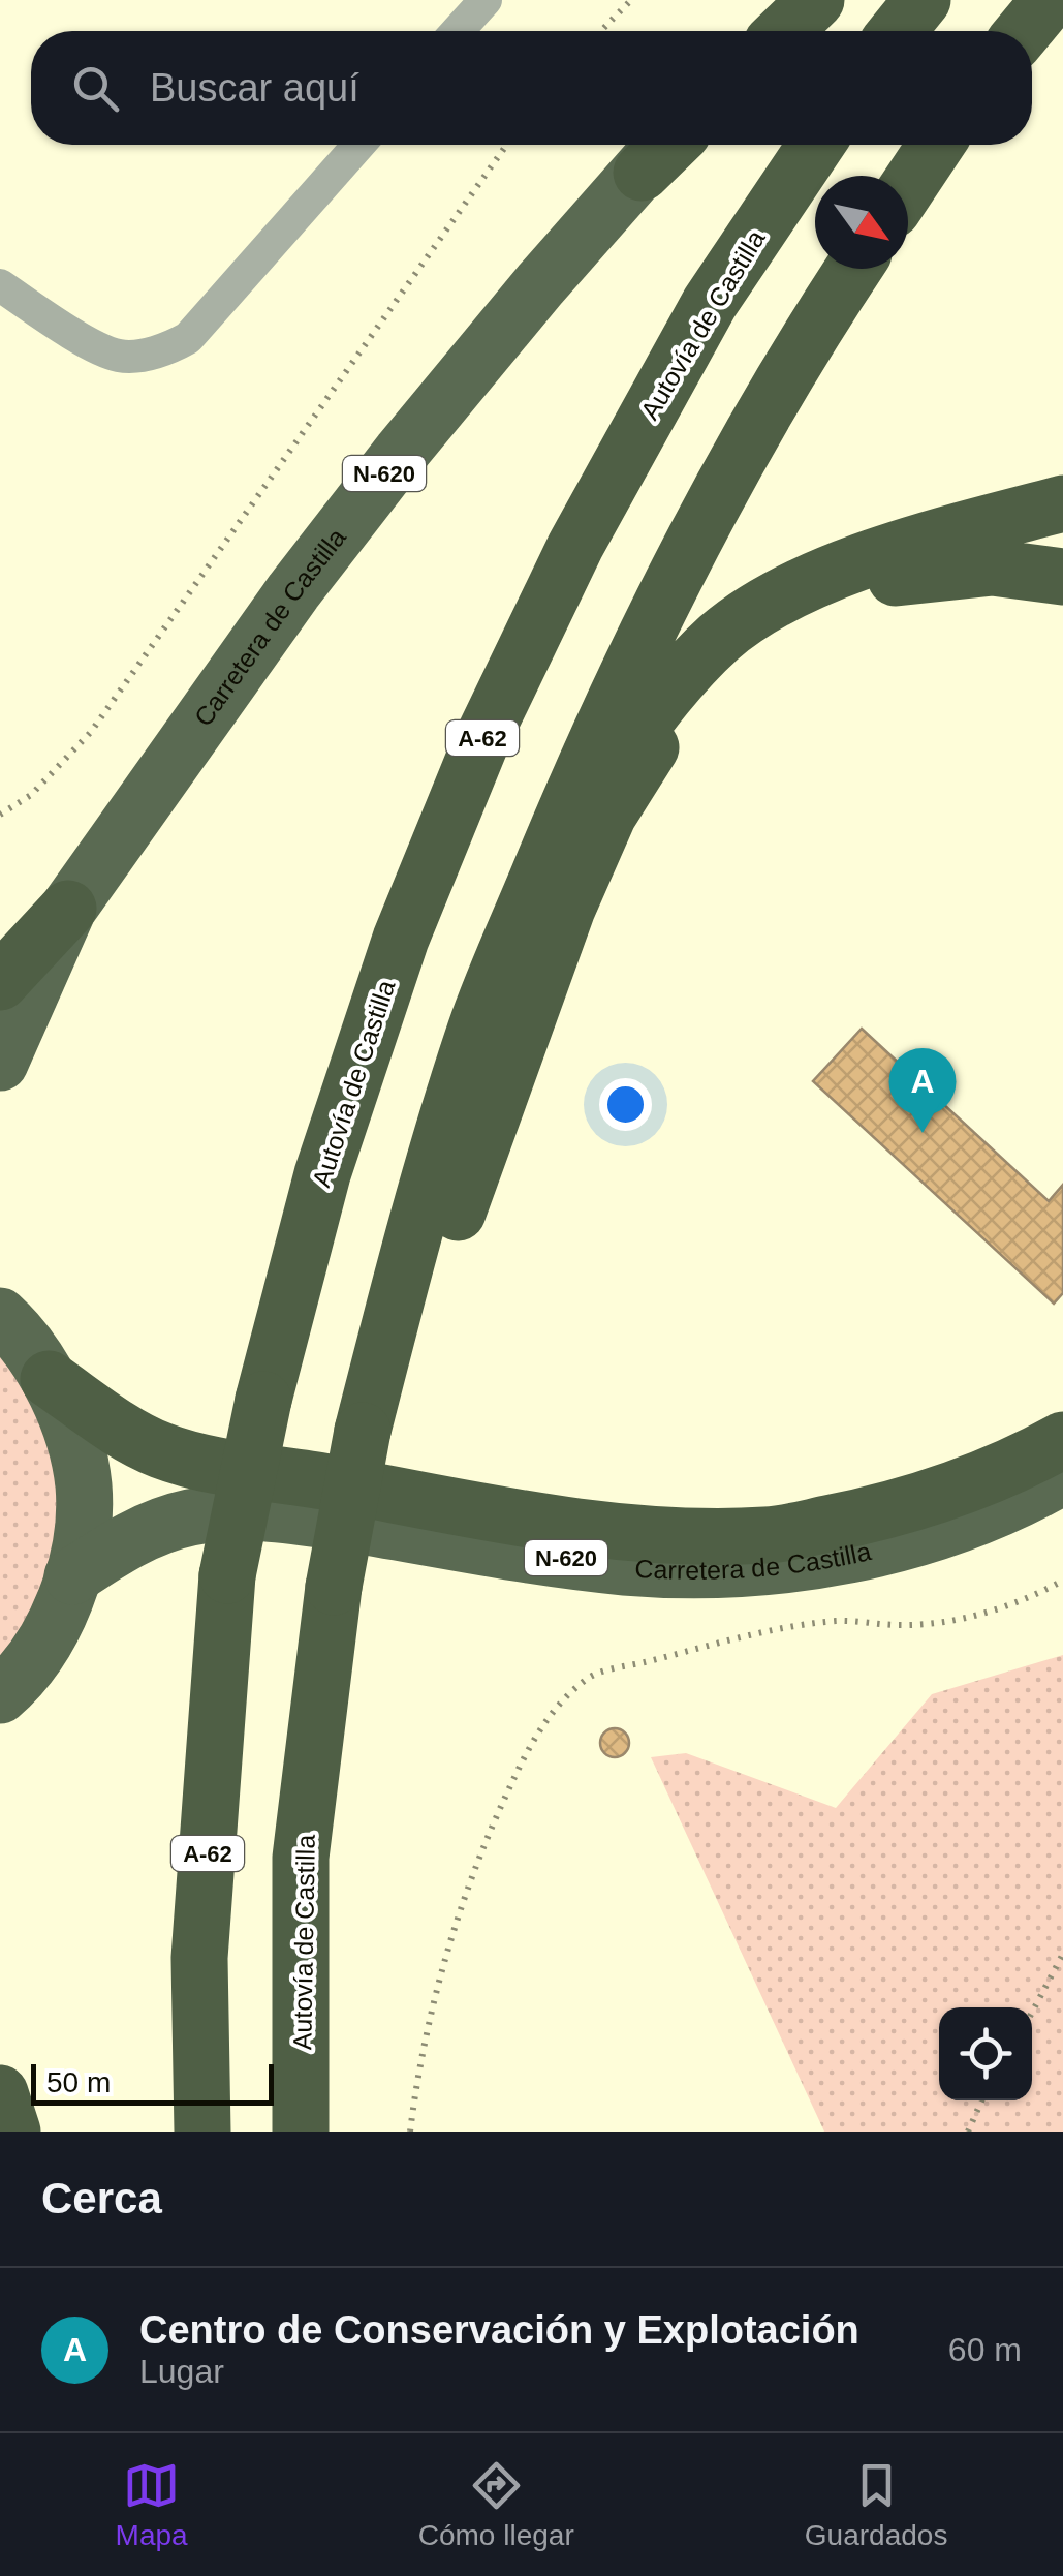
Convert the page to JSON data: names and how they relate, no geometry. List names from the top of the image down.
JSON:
{
  "streets": {
    "highway": [
      "Autovía de Castilla",
      "N-620",
      "Carretera de Castilla",
      "A-62"
    ]
  },
  "scale_bar": "50 m",
  "north": "bottom right",
  "page": {
    "search": "Buscar aquí",
    "pins": "A",
    "scale": "50 m",
    "heading": "Cerca",
    "list": [
      {
        "mark": "A",
        "name": "Centro de Conservación y Explotación",
        "note": "Lugar",
        "value": "60 m"
      }
    ],
    "nav": ["Mapa", "Cómo llegar", "Guardados"]
  }
}
